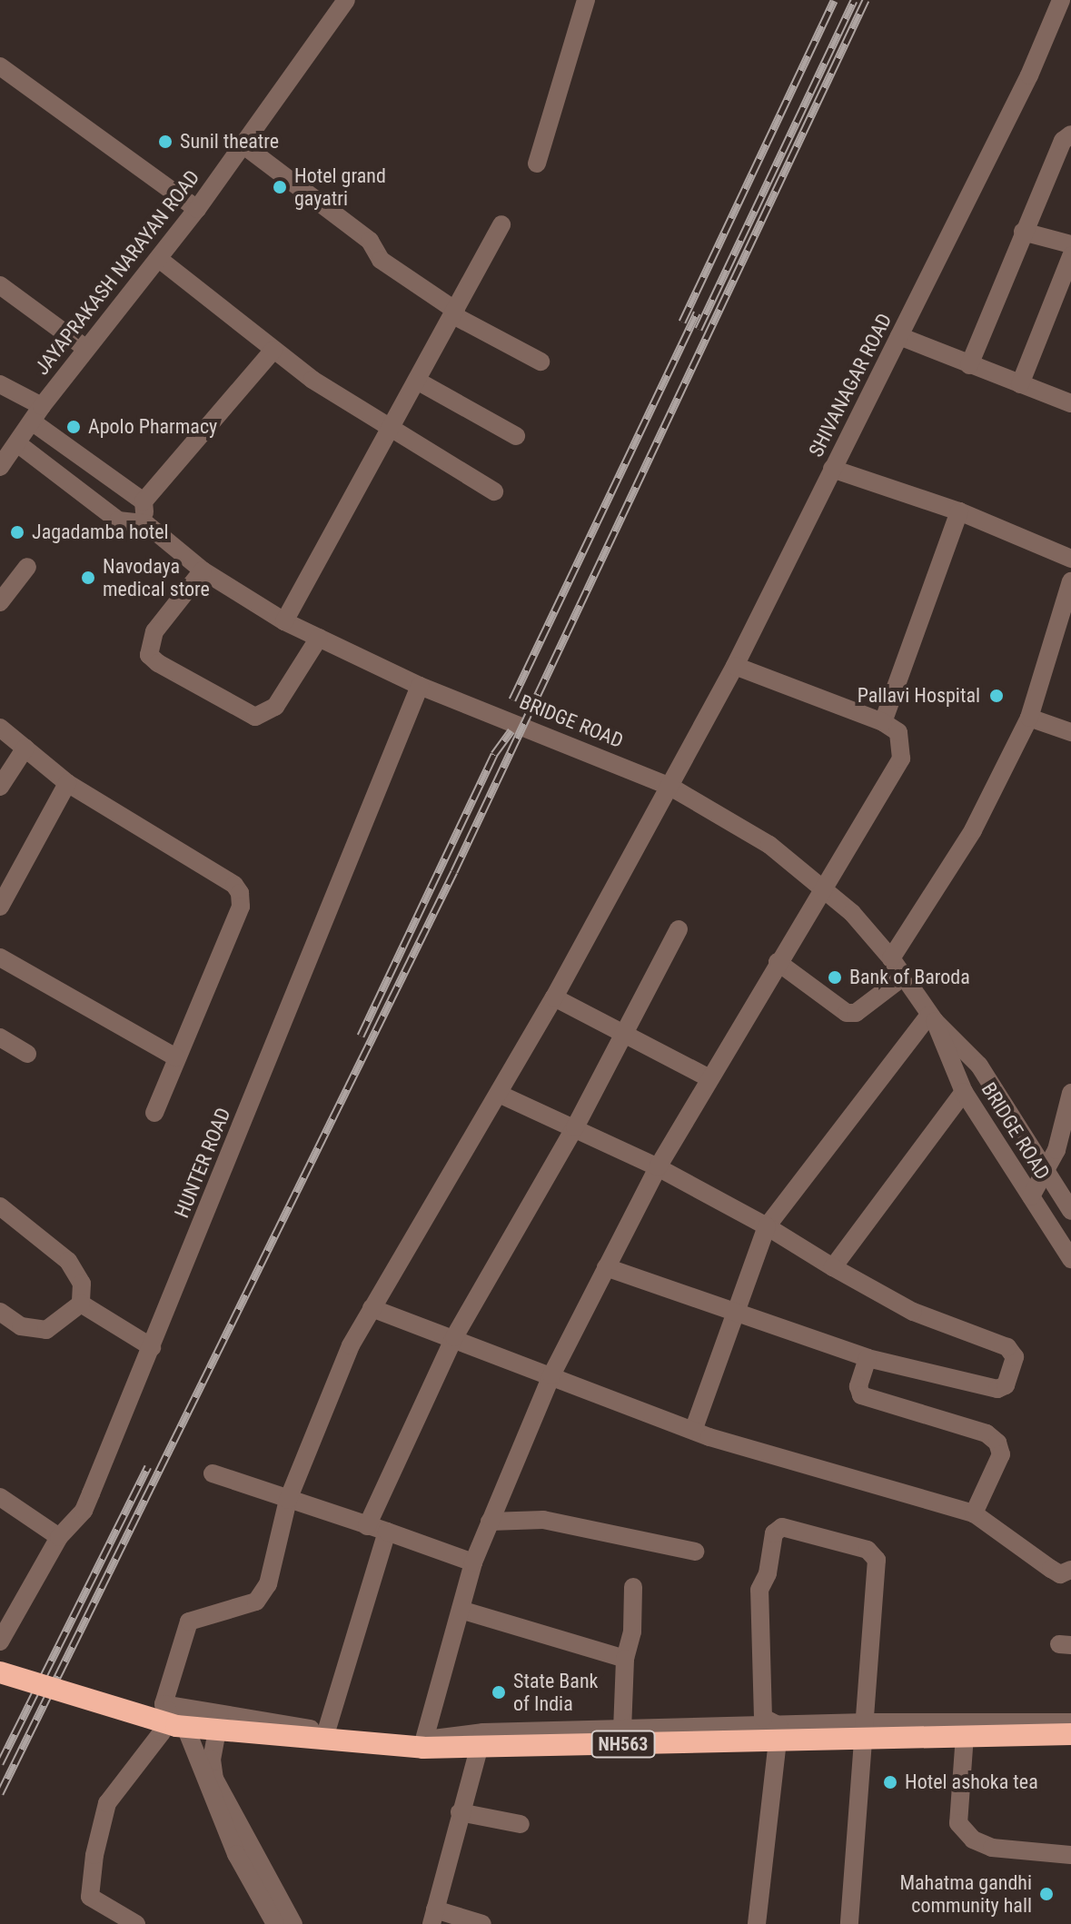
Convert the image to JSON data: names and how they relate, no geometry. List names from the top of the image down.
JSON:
{
  "streets": {
    "highway": ["NH563"],
    "street": [
      "JAYAPRAKASH NARAYAN ROAD",
      "SHIVANAGAR ROAD",
      "BRIDGE ROAD",
      "HUNTER ROAD"
    ]
  },
  "crossings": [
    ["SHIVANAGAR ROAD", "BRIDGE ROAD"],
    ["BRIDGE ROAD", "HUNTER ROAD"]
  ],
  "places": [
    "Sunil theatre",
    "Hotel grand gayatri",
    "Apolo Pharmacy",
    "Jagadamba hotel",
    "Navodaya medical store",
    "Pallavi Hospital",
    "Bank of Baroda",
    "State Bank of India",
    "Hotel ashoka tea",
    "Mahatma gandhi community hall"
  ]
}
